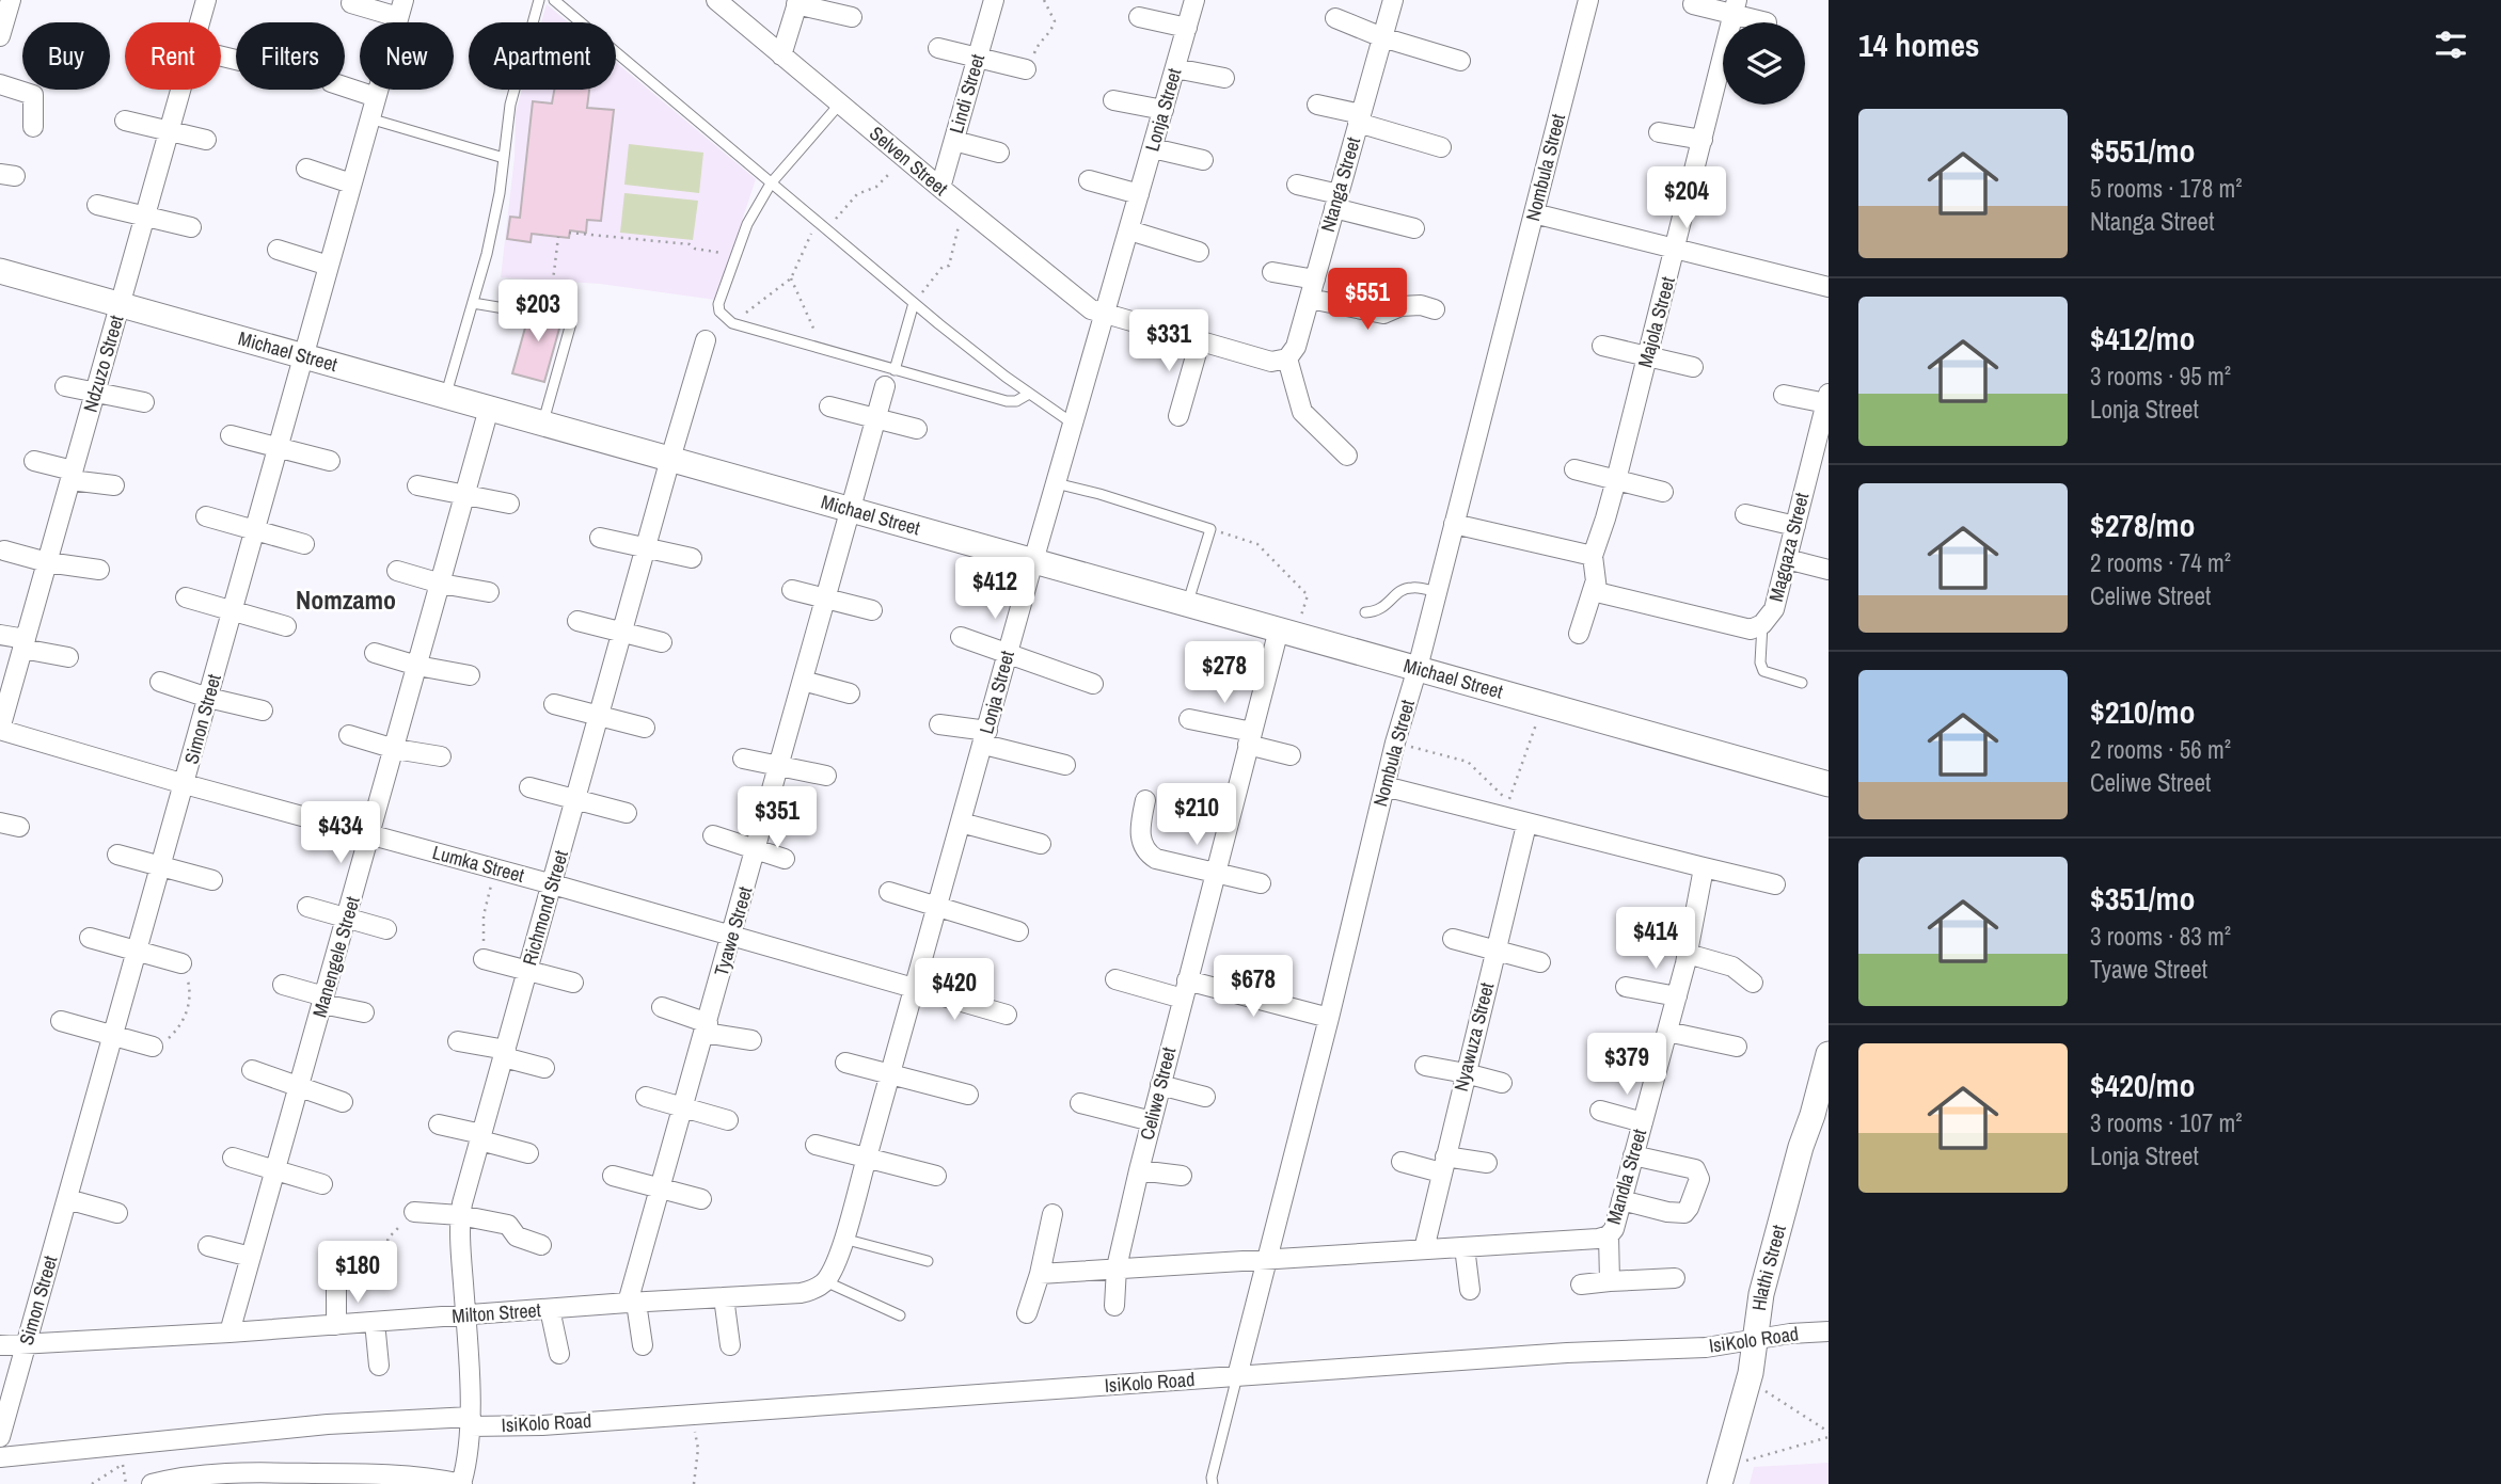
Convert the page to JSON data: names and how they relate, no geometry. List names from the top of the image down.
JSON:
{
  "streets": {
    "street": [
      "Lindi Street",
      "Lonja Street",
      "Selven Street",
      "Nombula Street",
      "Ntanga Street",
      "Majola Street",
      "Michael Street",
      "Ndzuzo Street",
      "Magqaza Street",
      "Simon Street",
      "Lumka Street",
      "Richmond Street",
      "Tyawe Street",
      "Manengele Street",
      "Nyawuza Street",
      "Celiwe Street",
      "Mandla Street",
      "Hlathi Street",
      "Milton Street",
      "IsiKolo Road"
    ]
  },
  "crossings": [
    ["Lindi Street", "Selven Street"],
    ["Lonja Street", "Selven Street"],
    ["Lonja Street", "Michael Street"],
    ["Lonja Street", "Lumka Street"],
    ["Nombula Street", "Michael Street"],
    ["Nombula Street", "Mandla Street"],
    ["Nombula Street", "IsiKolo Road"],
    ["Majola Street", "Magqaza Street"],
    ["Michael Street", "Ndzuzo Street"],
    ["Michael Street", "Simon Street"],
    ["Michael Street", "Richmond Street"],
    ["Michael Street", "Tyawe Street"],
    ["Michael Street", "Manengele Street"],
    ["Michael Street", "Celiwe Street"],
    ["Ndzuzo Street", "Lumka Street"],
    ["Simon Street", "Lumka Street"],
    ["Simon Street", "Milton Street"],
    ["Lumka Street", "Richmond Street"],
    ["Lumka Street", "Tyawe Street"],
    ["Lumka Street", "Manengele Street"],
    ["Richmond Street", "Milton Street"],
    ["Richmond Street", "IsiKolo Road"],
    ["Tyawe Street", "Milton Street"],
    ["Manengele Street", "Milton Street"],
    ["Nyawuza Street", "Mandla Street"],
    ["Celiwe Street", "Mandla Street"],
    ["Hlathi Street", "IsiKolo Road"]
  ],
  "districts": ["Nomzamo"],
  "page": {
    "heading": "14 homes",
    "chip": [
      "Buy",
      "Rent",
      "Filters",
      "New",
      "Apartment"
    ],
    "list": [
      {
        "name": "$551/mo",
        "note": "5 rooms · 178 m² · Ntanga Street"
      },
      {
        "name": "$412/mo",
        "note": "3 rooms · 95 m² · Lonja Street"
      },
      {
        "name": "$278/mo",
        "note": "2 rooms · 74 m² · Celiwe Street"
      },
      {
        "name": "$210/mo",
        "note": "2 rooms · 56 m² · Celiwe Street"
      },
      {
        "name": "$351/mo",
        "note": "3 rooms · 83 m² · Tyawe Street"
      },
      {
        "name": "$420/mo",
        "note": "3 rooms · 107 m² · Lonja Street"
      }
    ],
    "price": [
      "$204",
      "$551",
      "$203",
      "$331",
      "$412",
      "$278",
      "$210",
      "$351",
      "$434",
      "$414",
      "$678",
      "$420",
      "$379",
      "$180"
    ]
  }
}
